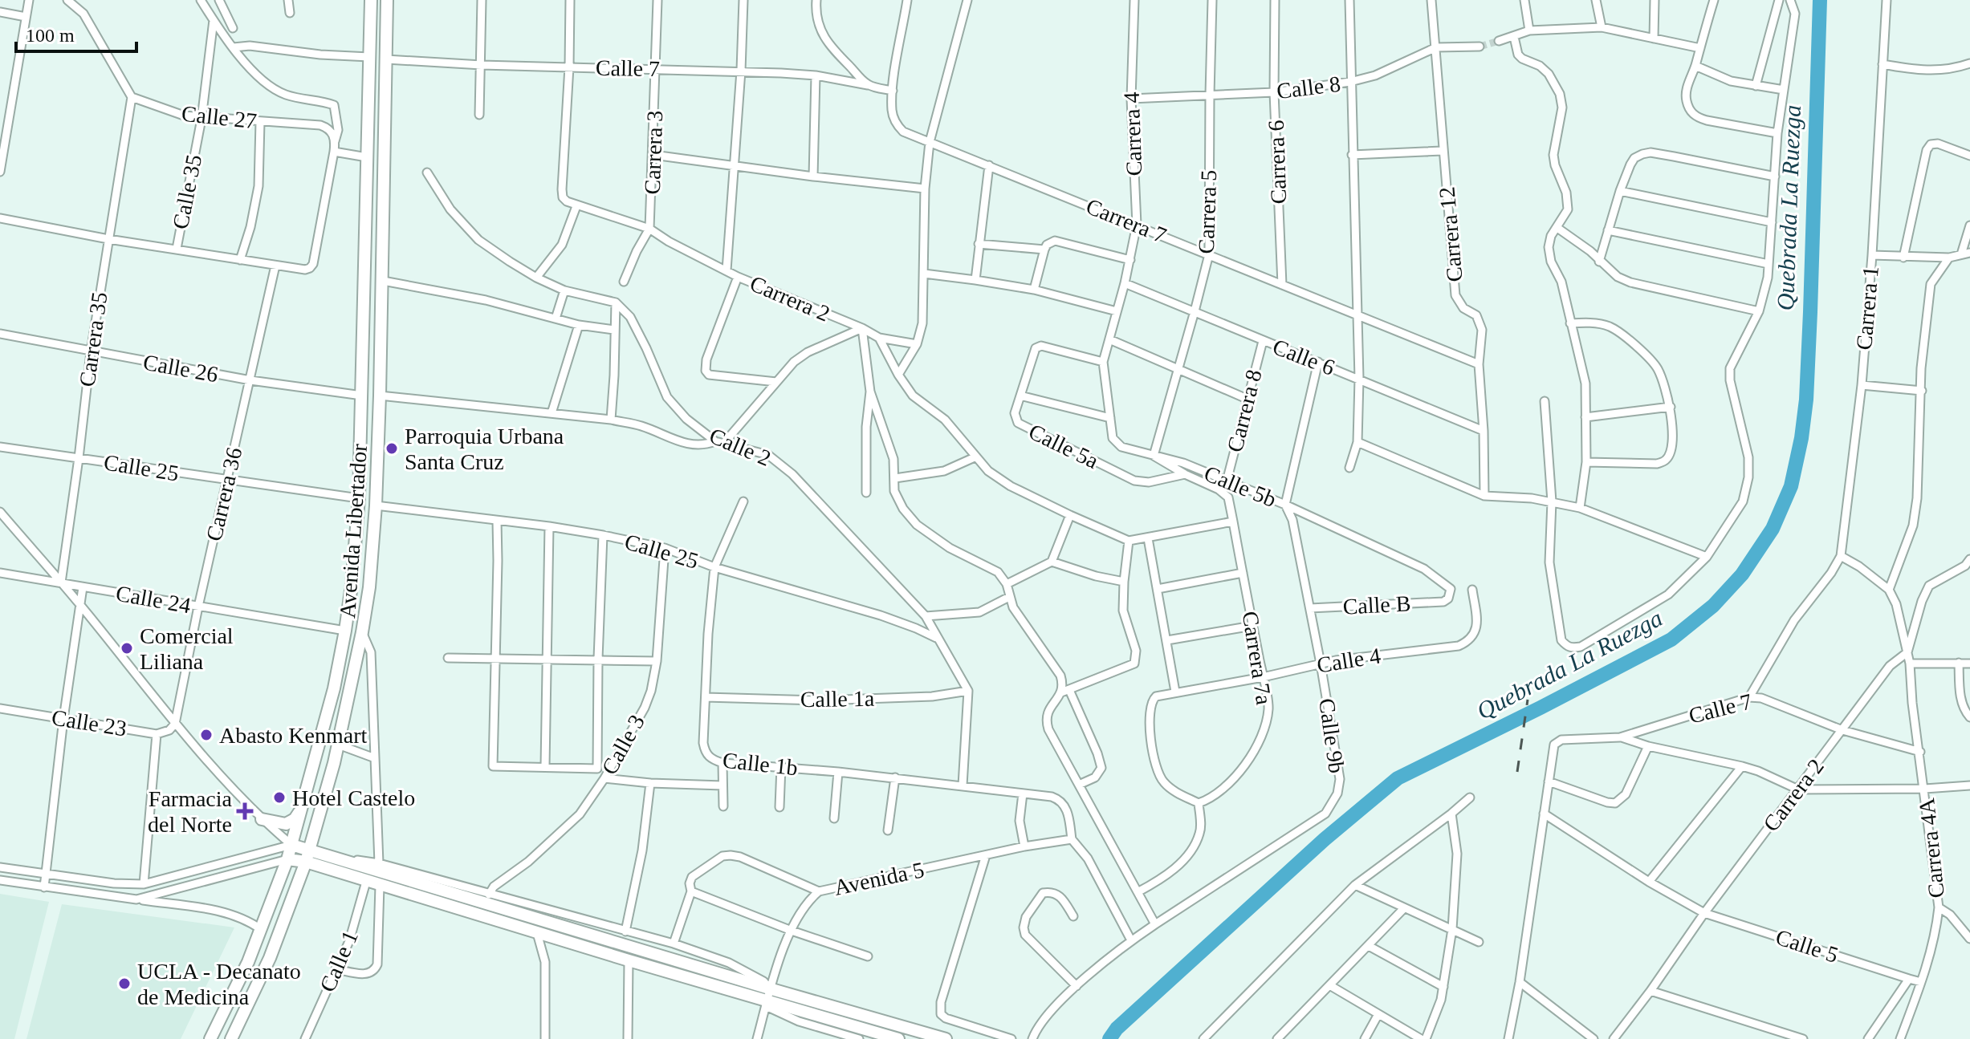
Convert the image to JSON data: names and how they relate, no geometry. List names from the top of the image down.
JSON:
{
  "streets": {
    "main road": ["Avenida Libertador"],
    "street": [
      "Calle 7",
      "Calle 8",
      "Calle 27",
      "Carrera 4",
      "Carrera 3",
      "Carrera 6",
      "Calle 35",
      "Carrera 5",
      "Carrera 7",
      "Carrera 12",
      "Carrera 2",
      "Carrera 1",
      "Carrera 35",
      "Calle 6",
      "Calle 26",
      "Carrera 8",
      "Calle 5a",
      "Calle 2",
      "Calle 25",
      "Calle 5b",
      "Carrera 36",
      "Calle 24",
      "Calle B",
      "Carrera 7a",
      "Calle 4",
      "Calle 1a",
      "Calle 23",
      "Calle 9b",
      "Calle 3",
      "Calle 1b",
      "Carrera 4A",
      "Avenida 5",
      "Calle 5",
      "Calle 1"
    ]
  },
  "crossings": [
    ["Calle 7", "Carrera 3"],
    ["Calle 7", "Carrera 2"],
    ["Calle 7", "Avenida Libertador"],
    ["Calle 7", "Carrera 4A"],
    ["Calle 8", "Carrera 4"],
    ["Calle 8", "Carrera 6"],
    ["Calle 8", "Carrera 5"],
    ["Calle 8", "Carrera 12"],
    ["Calle 27", "Calle 35"],
    ["Calle 27", "Carrera 35"],
    ["Carrera 4", "Carrera 7"],
    ["Carrera 4", "Calle 6"],
    ["Carrera 4", "Calle 5a"],
    ["Carrera 4", "Calle 5b"],
    ["Carrera 3", "Carrera 2"],
    ["Carrera 6", "Carrera 7"],
    ["Carrera 5", "Carrera 7"],
    ["Carrera 5", "Calle 6"],
    ["Carrera 5", "Calle 5b"],
    ["Carrera 5", "Carrera 7a"],
    ["Carrera 7", "Carrera 12"],
    ["Carrera 12", "Calle 6"],
    ["Carrera 2", "Carrera 4A"],
    ["Carrera 2", "Calle 5"],
    ["Carrera 35", "Calle 26"],
    ["Carrera 35", "Calle 25"],
    ["Carrera 35", "Calle 24"],
    ["Calle 6", "Carrera 8"],
    ["Calle 26", "Carrera 36"],
    ["Calle 26", "Avenida Libertador"],
    ["Carrera 8", "Calle 5b"],
    ["Calle 5a", "Carrera 7a"],
    ["Calle 2", "Calle 25"],
    ["Calle 2", "Calle 1a"],
    ["Calle 25", "Carrera 36"],
    ["Calle 25", "Avenida Libertador"],
    ["Calle 25", "Calle 3"],
    ["Calle 25", "Calle 1b"],
    ["Calle 5b", "Calle B"],
    ["Calle 5b", "Carrera 7a"],
    ["Calle 5b", "Calle 9b"],
    ["Carrera 36", "Calle 24"],
    ["Carrera 36", "Calle 23"],
    ["Avenida Libertador", "Calle 24"],
    ["Calle B", "Calle 9b"],
    ["Carrera 7a", "Calle 4"],
    ["Calle 4", "Calle 9b"],
    ["Calle 1a", "Calle 1b"],
    ["Calle 1b", "Avenida 5"]
  ],
  "water": ["Quebrada La Ruezga"],
  "places": {
    "other": [
      "Parroquia Urbana Santa Cruz",
      "Comercial Liliana",
      "Abasto Kenmart",
      "Hotel Castelo",
      "UCLA - Decanato de Medicina"
    ],
    "health": ["Farmacia del Norte"]
  },
  "scale_bar": "100 m"
}
